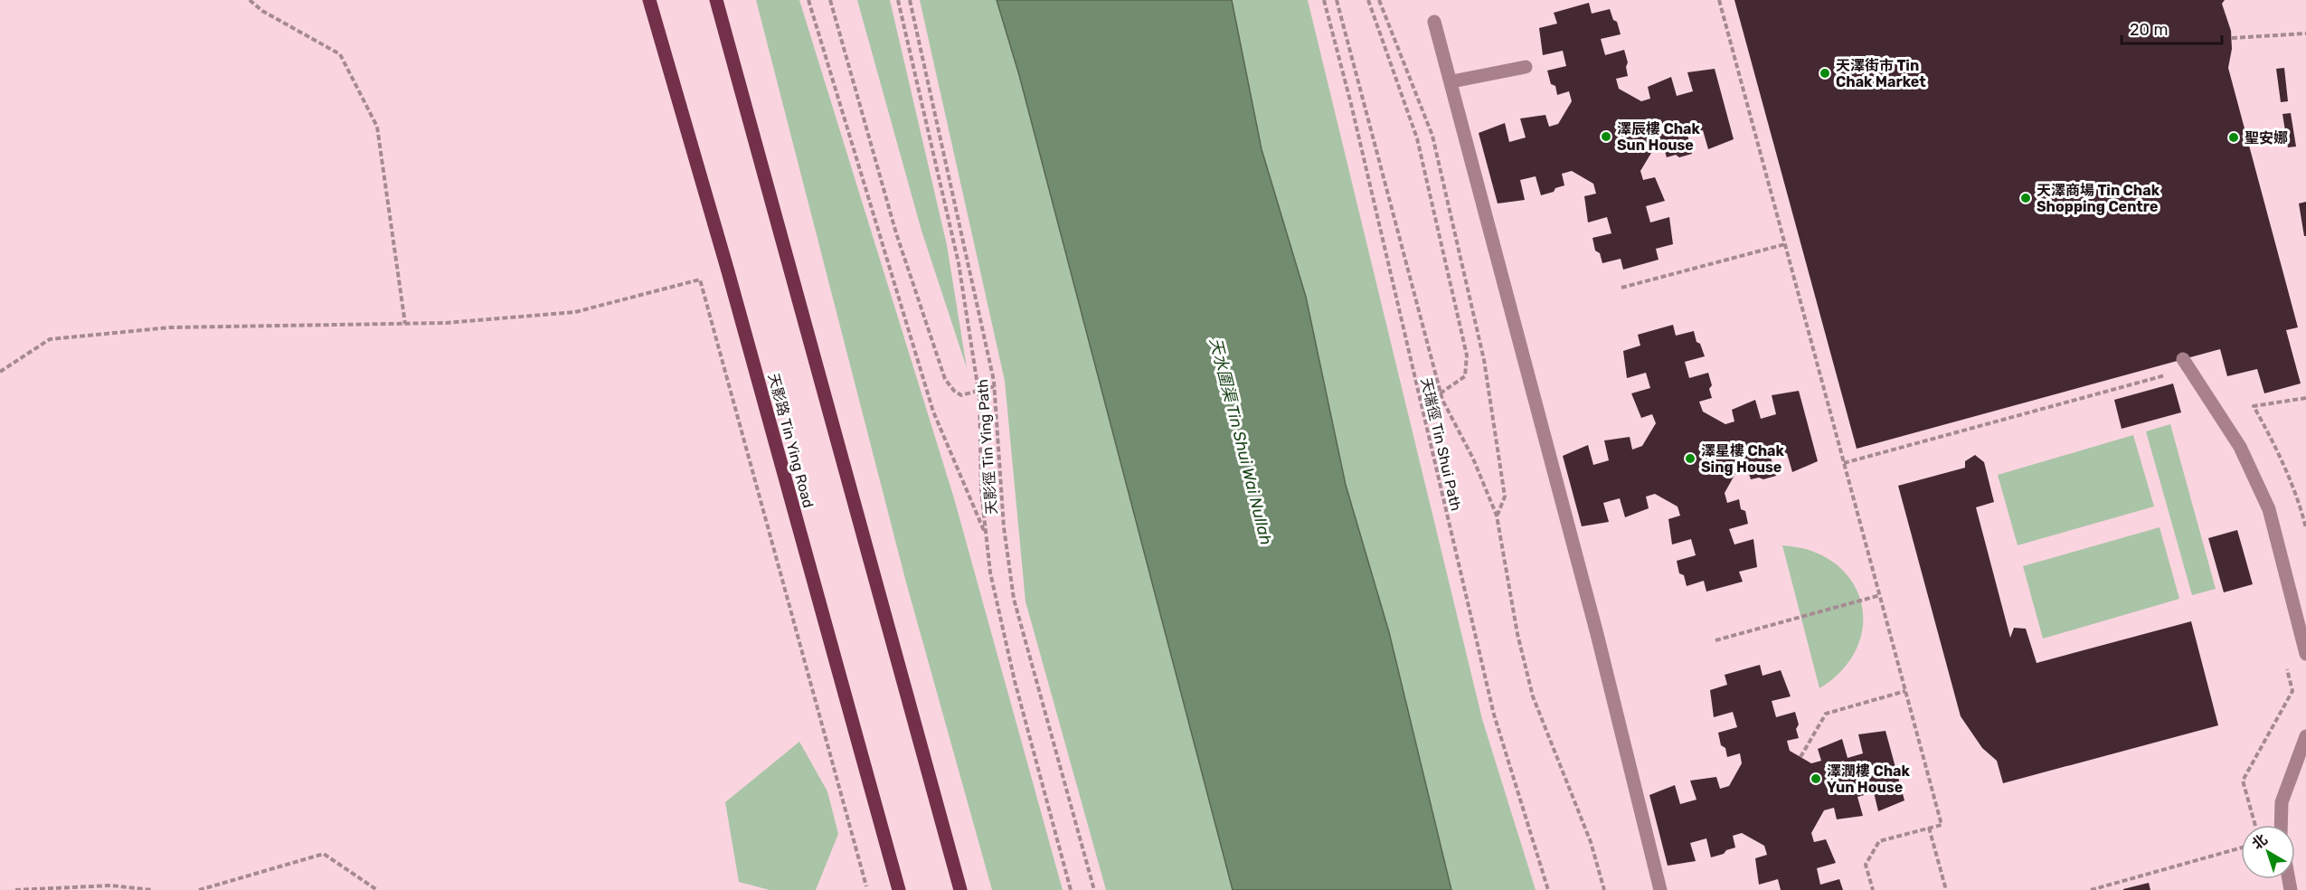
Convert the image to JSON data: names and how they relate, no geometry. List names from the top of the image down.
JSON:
{
  "streets": {
    "main road": ["天影路 Tin Ying Road"],
    "path": ["天瑞徑 Tin Shui Path", "天影徑 Tin Ying Path"]
  },
  "water": ["天水圍渠 Tin Shui Wai Nullah"],
  "places": [
    "天澤街市 Tin Chak Market",
    "澤辰樓 Chak Sun House",
    "聖安娜",
    "天澤商場 Tin Chak Shopping Centre",
    "澤星樓 Chak Sing House",
    "澤潤樓 Chak Yun House"
  ],
  "scale_bar": "20 m",
  "north": "top left"
}
